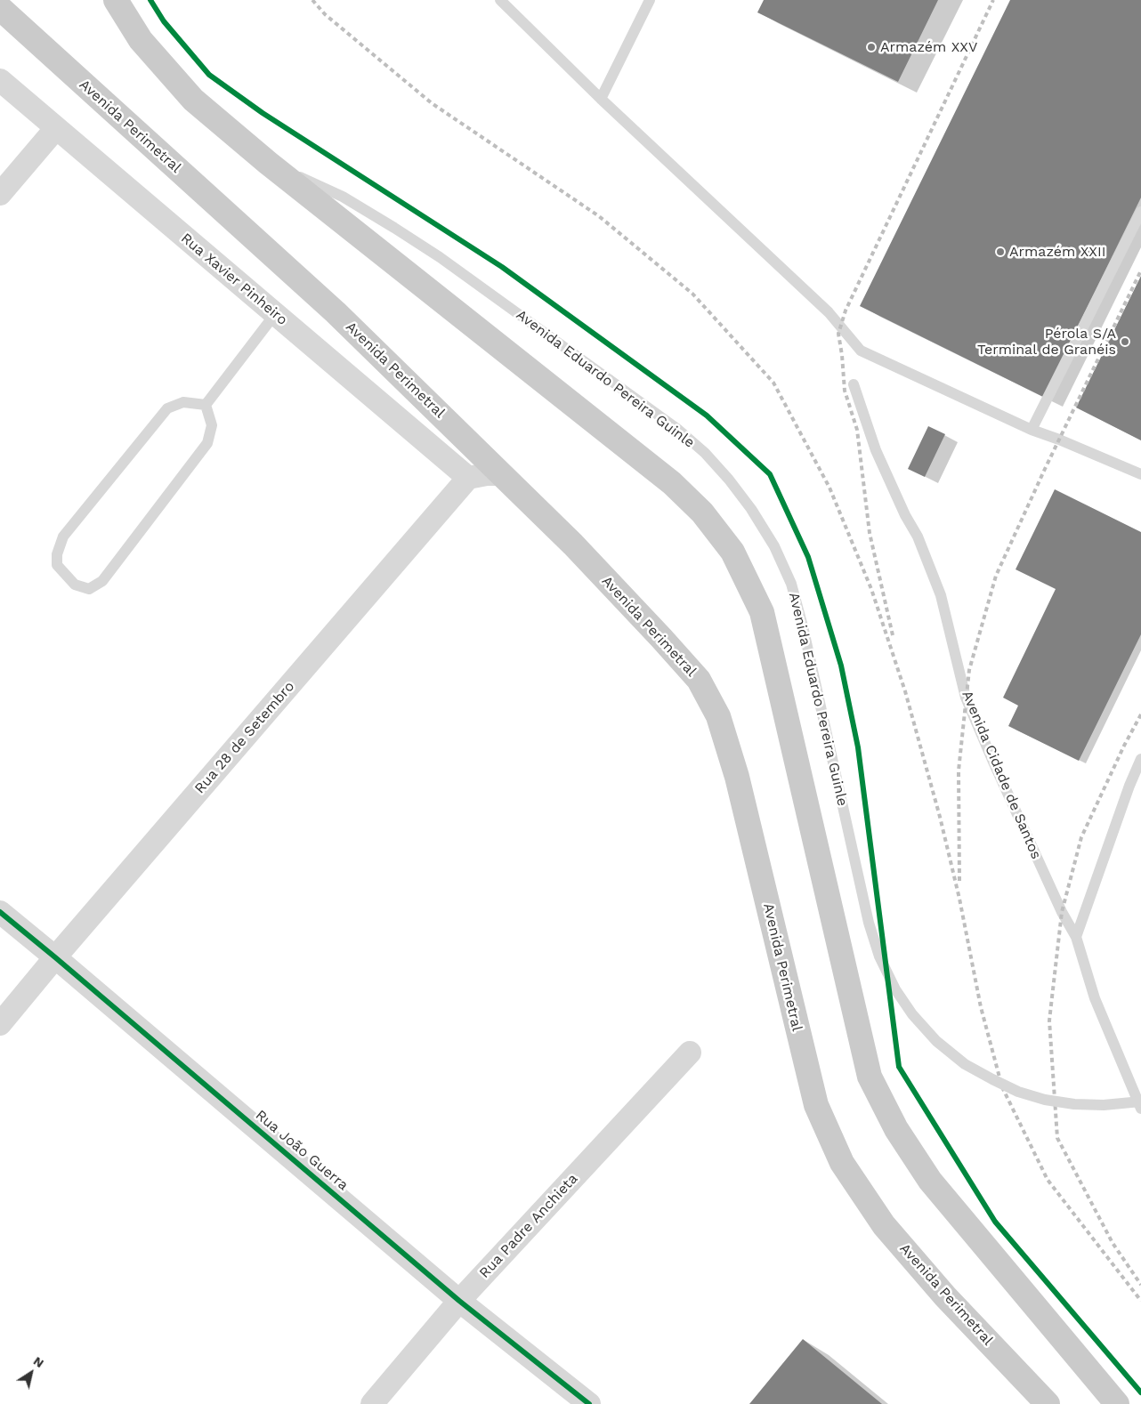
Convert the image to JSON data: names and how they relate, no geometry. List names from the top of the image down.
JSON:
{
  "streets": {
    "main road": ["Avenida Perimetral"],
    "street": [
      "Rua Xavier Pinheiro",
      "Rua 28 de Setembro",
      "Rua João Guerra",
      "Rua Padre Anchieta"
    ],
    "lane": ["Avenida Eduardo Pereira Guinle", "Avenida Cidade de Santos"]
  },
  "crossings": [
    ["Rua Xavier Pinheiro", "Rua 28 de Setembro"],
    ["Rua 28 de Setembro", "Rua João Guerra"],
    ["Rua João Guerra", "Rua Padre Anchieta"]
  ],
  "places": ["Armazém XXV", "Armazém XXII", "Pérola S/A Terminal de Granéis"],
  "north": "top right"
}
